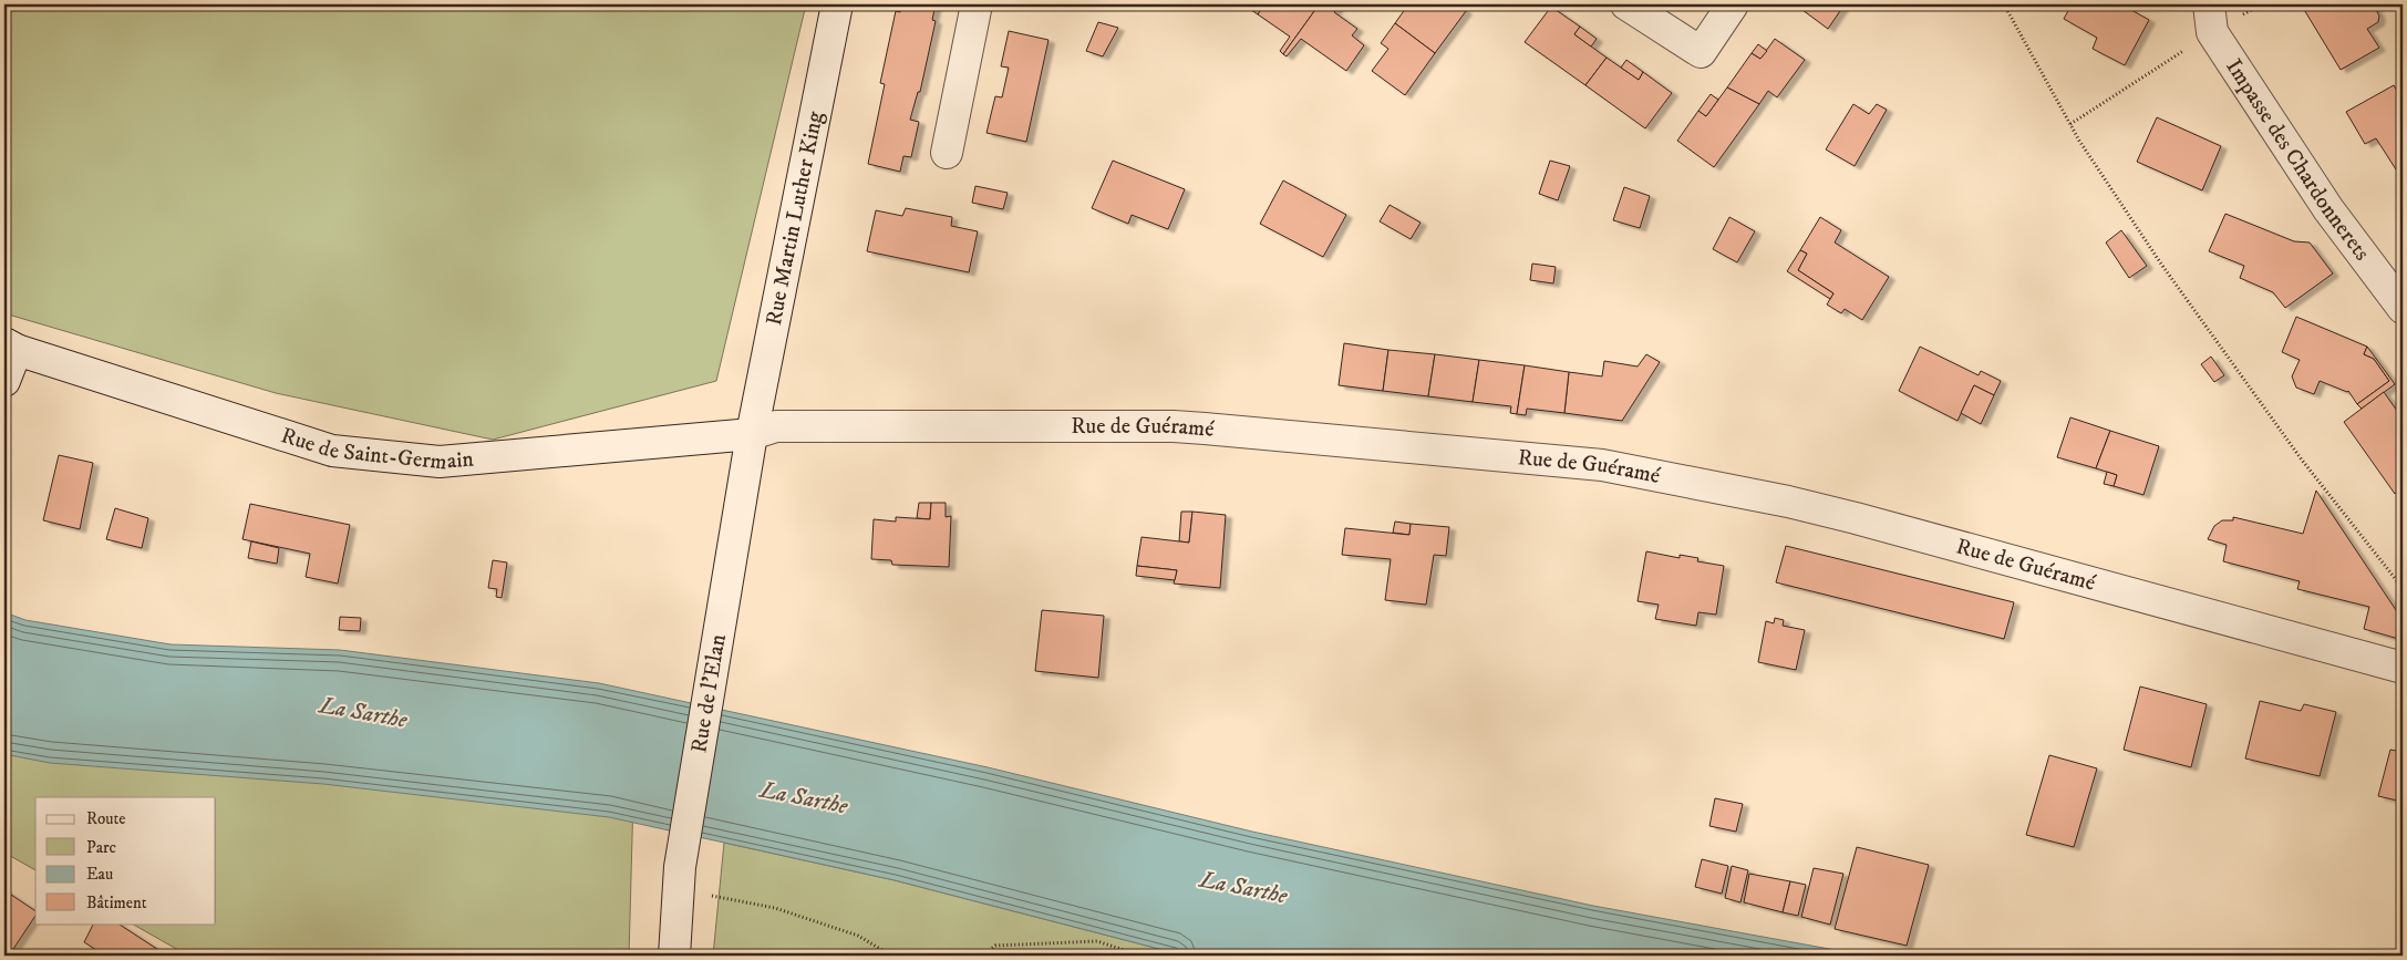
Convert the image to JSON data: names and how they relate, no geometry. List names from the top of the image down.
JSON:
{
  "streets": {
    "street": [
      "Impasse des Chardonnerets",
      "Rue Martin Luther King",
      "Rue de Guéramé",
      "Rue de Saint-Germain",
      "Rue de l'Elan"
    ]
  },
  "crossings": [
    ["Rue Martin Luther King", "Rue de Guéramé"],
    ["Rue Martin Luther King", "Rue de Saint-Germain"],
    ["Rue Martin Luther King", "Rue de l'Elan"],
    ["Rue de Guéramé", "Rue de Saint-Germain"],
    ["Rue de Guéramé", "Rue de l'Elan"],
    ["Rue de Saint-Germain", "Rue de l'Elan"]
  ],
  "water": ["La Sarthe"],
  "legend": [
    "Route",
    "Parc",
    "Eau",
    "Bâtiment"
  ]
}
